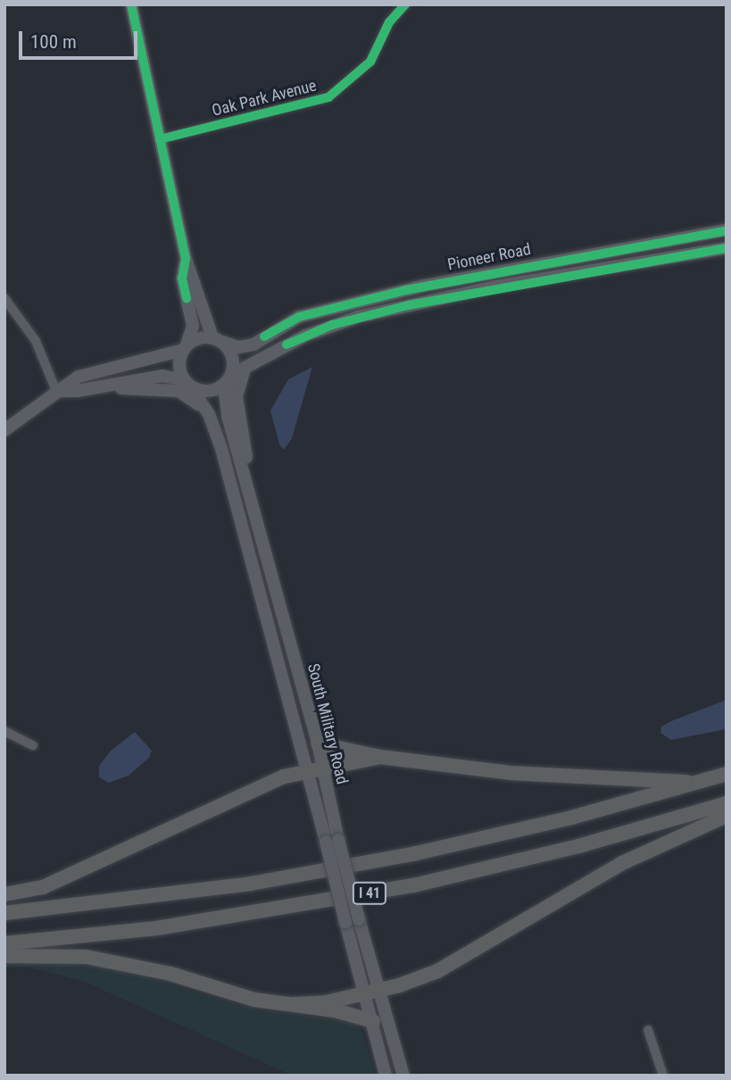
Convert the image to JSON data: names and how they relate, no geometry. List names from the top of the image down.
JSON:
{
  "streets": {
    "highway": ["I 41"],
    "main road": ["Pioneer Road", "South Military Road"],
    "street": ["Oak Park Avenue"]
  },
  "crossings": [
    ["Pioneer Road", "South Military Road"]
  ],
  "scale_bar": "100 m"
}
